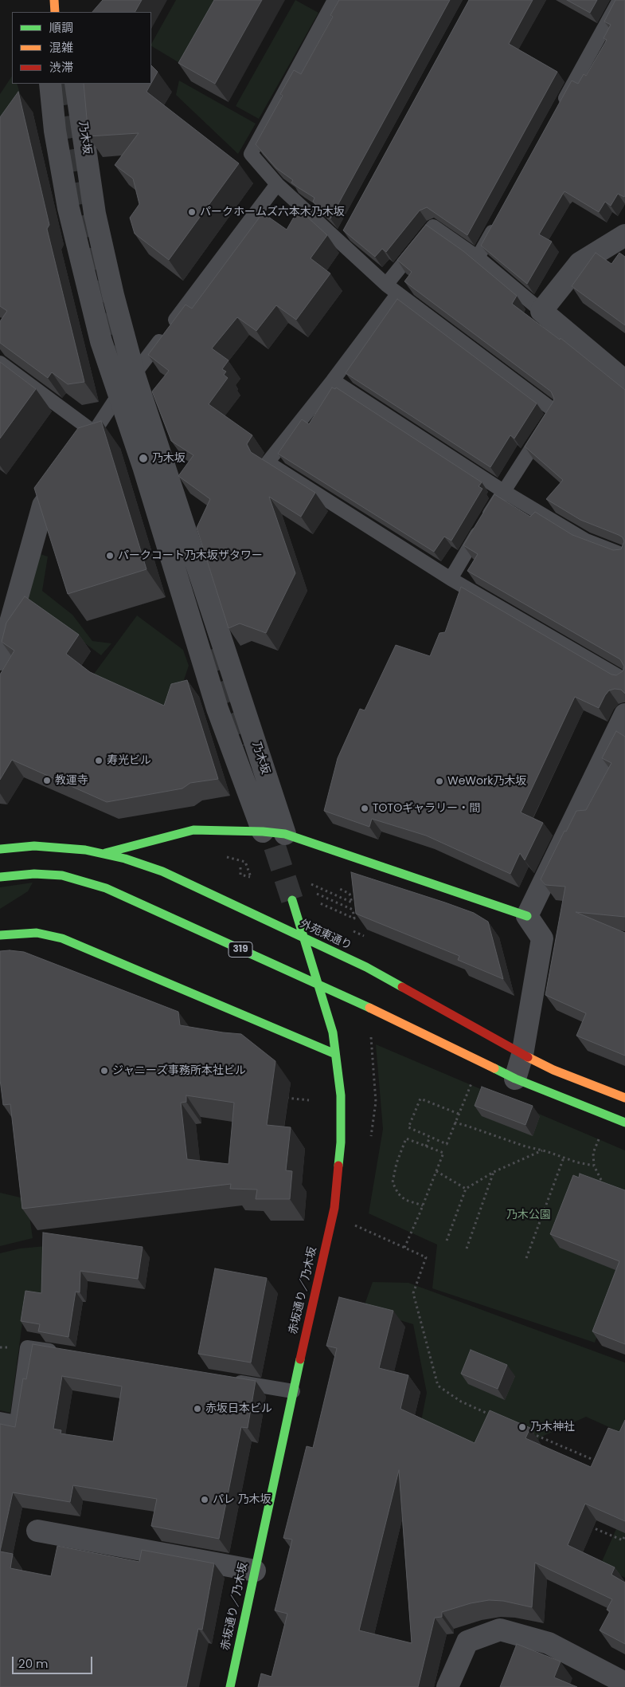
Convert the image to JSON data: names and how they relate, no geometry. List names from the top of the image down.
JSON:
{
  "streets": {
    "main road": ["外苑東通り", "319", "赤坂通り／乃木坂"],
    "street": ["乃木坂"]
  },
  "parks": ["乃木公園"],
  "places": [
    "パークホームズ六本木乃木坂",
    "乃木坂",
    "パークコート乃木坂ザタワー",
    "寿光ビル",
    "教運寺",
    "WeWork乃木坂",
    "TOTOギャラリー・間",
    "ジャニーズ事務所本社ビル",
    "赤坂日本ビル",
    "乃木神社",
    "パレ 乃木坂"
  ],
  "legend": ["順調", "混雑", "渋滞"],
  "scale_bar": "20 m"
}
